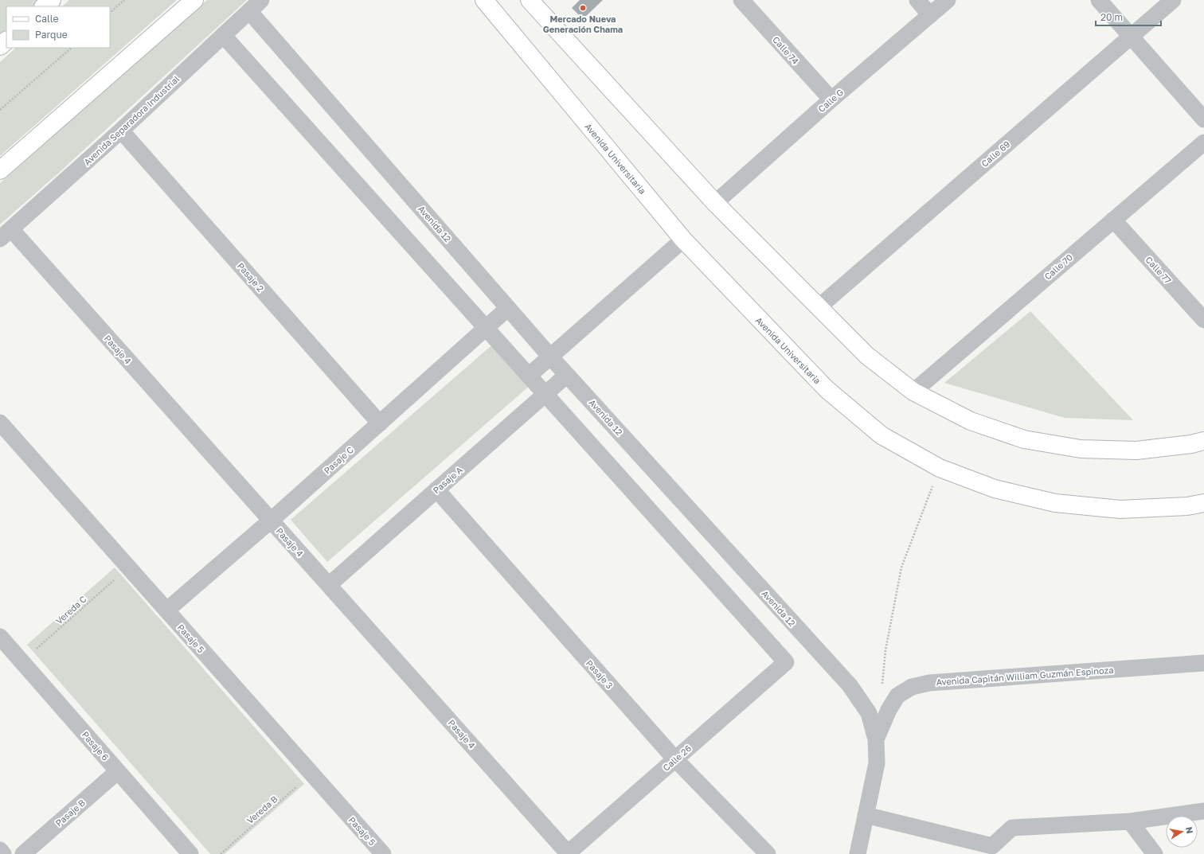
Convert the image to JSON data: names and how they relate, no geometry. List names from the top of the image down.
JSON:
{
  "streets": {
    "street": [
      "Calle 74",
      "Calle G",
      "Avenida Separadora Industrial",
      "Calle 69",
      "Avenida Universitaria",
      "Avenida 12",
      "Calle 70",
      "Calle 77",
      "Pasaje 2",
      "Pasaje 4",
      "Pasaje C",
      "Pasaje A",
      "Pasaje 5",
      "Pasaje 3",
      "Avenida Capitán William Guzmán Espinoza",
      "Pasaje 6",
      "Calle 26",
      "Pasaje B"
    ],
    "path": ["Vereda C", "Vereda B"]
  },
  "crossings": [
    ["Calle 74", "Calle G"],
    ["Avenida Separadora Industrial", "Avenida 12"],
    ["Avenida Separadora Industrial", "Pasaje 2"],
    ["Avenida Separadora Industrial", "Pasaje 4"],
    ["Avenida 12", "Pasaje C"],
    ["Avenida 12", "Pasaje A"],
    ["Avenida 12", "Avenida Capitán William Guzmán Espinoza"],
    ["Calle 70", "Calle 77"],
    ["Pasaje 2", "Pasaje C"],
    ["Pasaje 4", "Pasaje C"],
    ["Pasaje 4", "Pasaje A"],
    ["Pasaje 4", "Calle 26"],
    ["Pasaje C", "Pasaje 5"],
    ["Pasaje A", "Pasaje 3"],
    ["Pasaje A", "Calle 26"],
    ["Vereda C", "Pasaje 5"],
    ["Vereda C", "Pasaje 6"],
    ["Pasaje 5", "Vereda B"],
    ["Pasaje 3", "Calle 26"],
    ["Pasaje 6", "Pasaje B"]
  ],
  "places": ["Mercado Nueva Generación Chama"],
  "legend": ["Calle", "Parque"],
  "scale_bar": "20 m",
  "north": "right"
}
